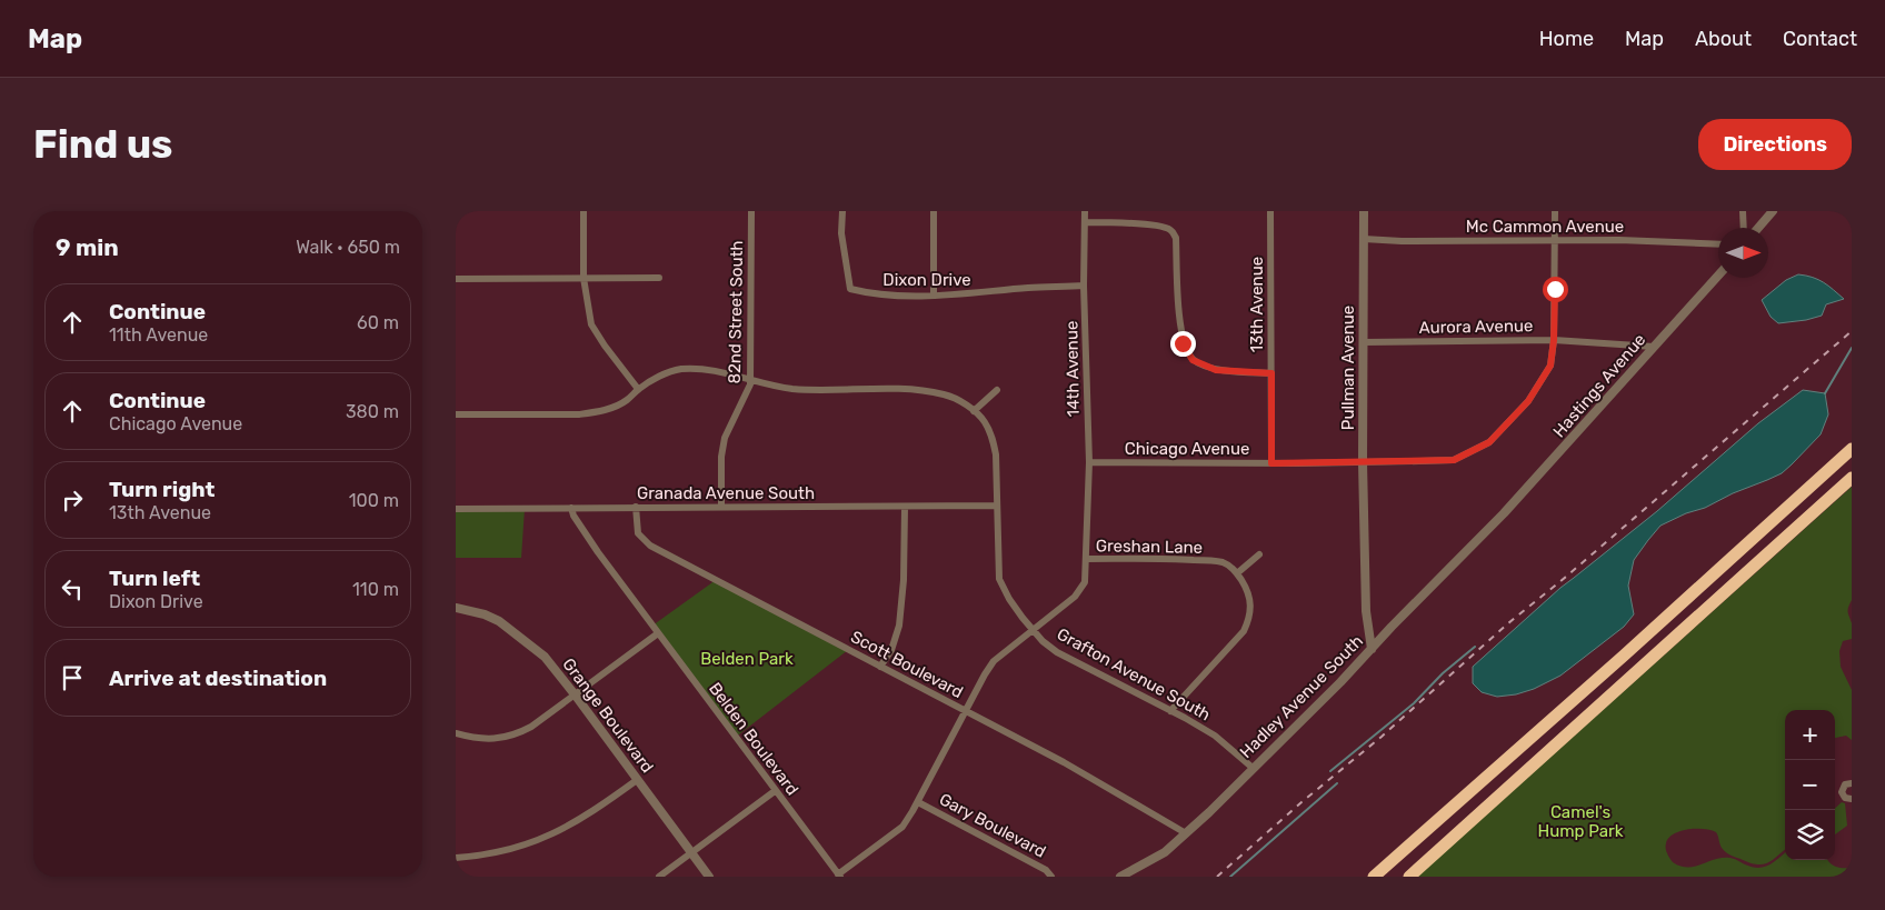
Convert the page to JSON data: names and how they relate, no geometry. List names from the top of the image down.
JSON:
{
  "streets": {
    "street": [
      "Mc Cammon Avenue",
      "Dixon Drive",
      "13th Avenue",
      "82nd Street South",
      "Aurora Avenue",
      "Pullman Avenue",
      "14th Avenue",
      "Hastings Avenue",
      "Chicago Avenue",
      "Granada Avenue South",
      "Greshan Lane",
      "Scott Boulevard",
      "Grafton Avenue South",
      "Hadley Avenue South",
      "Grange Boulevard",
      "Belden Boulevard",
      "Gary Boulevard"
    ]
  },
  "crossings": [
    ["Mc Cammon Avenue", "Pullman Avenue"],
    ["Mc Cammon Avenue", "Chicago Avenue"],
    ["Dixon Drive", "14th Avenue"],
    ["13th Avenue", "Chicago Avenue"],
    ["82nd Street South", "Granada Avenue South"],
    ["82nd Street South", "Grafton Avenue South"],
    ["Aurora Avenue", "Pullman Avenue"],
    ["Aurora Avenue", "Hastings Avenue"],
    ["Aurora Avenue", "Chicago Avenue"],
    ["Pullman Avenue", "Chicago Avenue"],
    ["Pullman Avenue", "Hadley Avenue South"],
    ["14th Avenue", "Chicago Avenue"],
    ["14th Avenue", "Greshan Lane"],
    ["14th Avenue", "Scott Boulevard"],
    ["14th Avenue", "Grafton Avenue South"],
    ["14th Avenue", "Belden Boulevard"],
    ["14th Avenue", "Gary Boulevard"],
    ["Hastings Avenue", "Hadley Avenue South"],
    ["Granada Avenue South", "Scott Boulevard"],
    ["Granada Avenue South", "Grafton Avenue South"],
    ["Granada Avenue South", "Belden Boulevard"],
    ["Scott Boulevard", "Hadley Avenue South"],
    ["Grafton Avenue South", "Hadley Avenue South"]
  ],
  "parks": ["Belden Park", "Camel's Hump Park"],
  "north": "right",
  "page": {
    "header": "Map",
    "nav": [
      "Home",
      "Map",
      "About",
      "Contact"
    ],
    "buttons": "Directions",
    "title": "Find us",
    "heading": ["9 min", "Walk · 650 m"],
    "list": [
      ["Continue", "11th Avenue", "60 m"],
      ["Continue", "Chicago Avenue", "380 m"],
      ["Turn right", "13th Avenue", "100 m"],
      ["Turn left", "Dixon Drive", "110 m"],
      "Arrive at destination"
    ],
    "map_buttons": ["+", "−"]
  }
}
